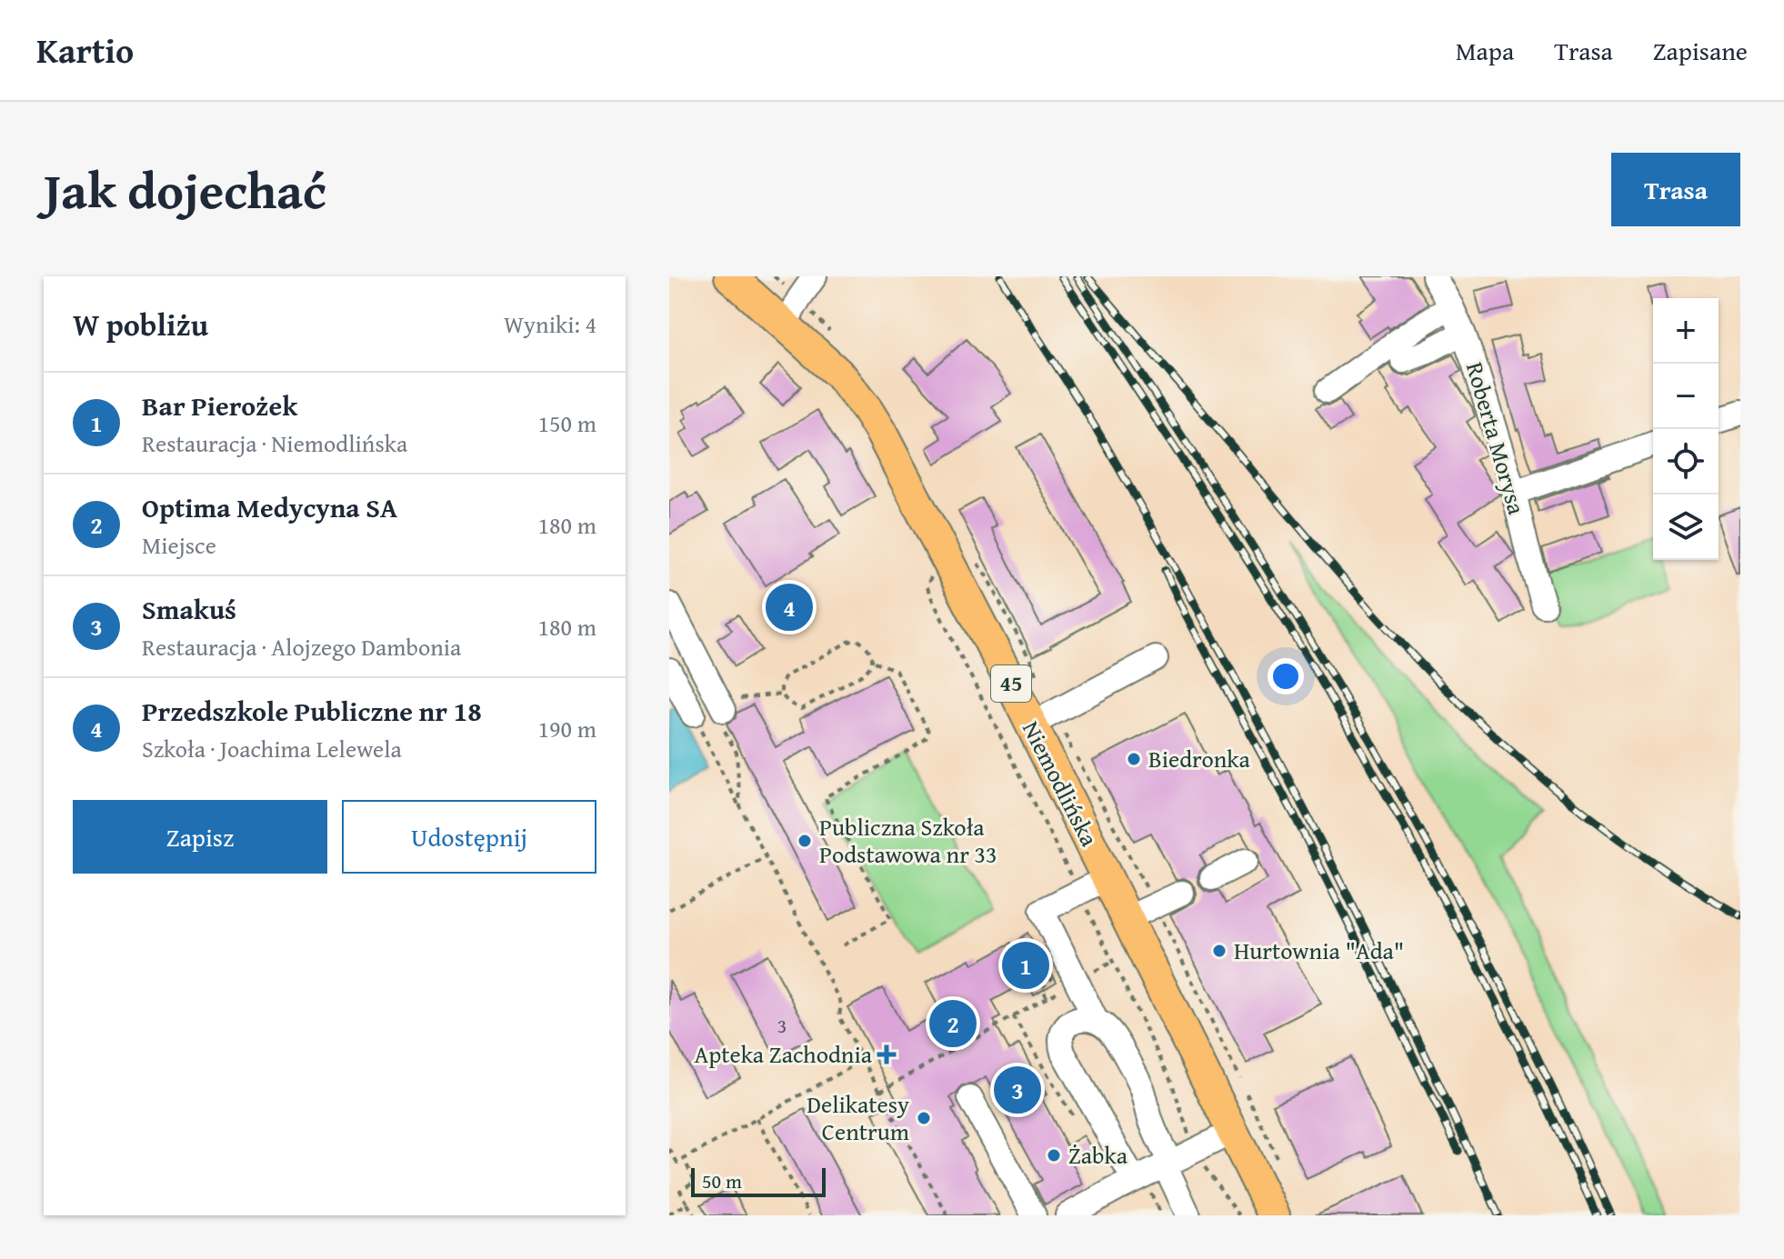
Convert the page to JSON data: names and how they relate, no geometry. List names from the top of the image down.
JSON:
{
  "streets": {
    "main road": ["45", "Niemodlińska"],
    "street": ["Roberta Morysa"]
  },
  "places": {
    "other": [
      "Biedronka",
      "Publiczna Szkoła Podstawowa nr 33",
      "Hurtownia \"Ada\"",
      "Delikatesy Centrum",
      "Żabka"
    ],
    "health": ["Apteka Zachodnia"]
  },
  "house_numbers": ["3"],
  "scale_bar": "50 m",
  "page": {
    "header": "Kartio",
    "nav": ["Mapa", "Trasa", "Zapisane"],
    "title": "Jak dojechać",
    "buttons": [
      "Trasa",
      ["Zapisz", "Udostępnij"]
    ],
    "heading": ["W pobliżu", "Wyniki: 4"],
    "map_buttons": ["+", "−"],
    "list": [
      {
        "mark": "1",
        "name": "Bar Pierożek",
        "note": "Restauracja · Niemodlińska",
        "value": "150 m"
      },
      {
        "mark": "2",
        "name": "Optima Medycyna SA",
        "note": "Miejsce",
        "value": "180 m"
      },
      {
        "mark": "3",
        "name": "Smakuś",
        "note": "Restauracja · Alojzego Dambonia",
        "value": "180 m"
      },
      {
        "mark": "4",
        "name": "Przedszkole Publiczne nr 18",
        "note": "Szkoła · Joachima Lelewela",
        "value": "190 m"
      }
    ],
    "pins": [
      "4",
      "1",
      "2",
      "3"
    ],
    "scale": "50 m"
  }
}
